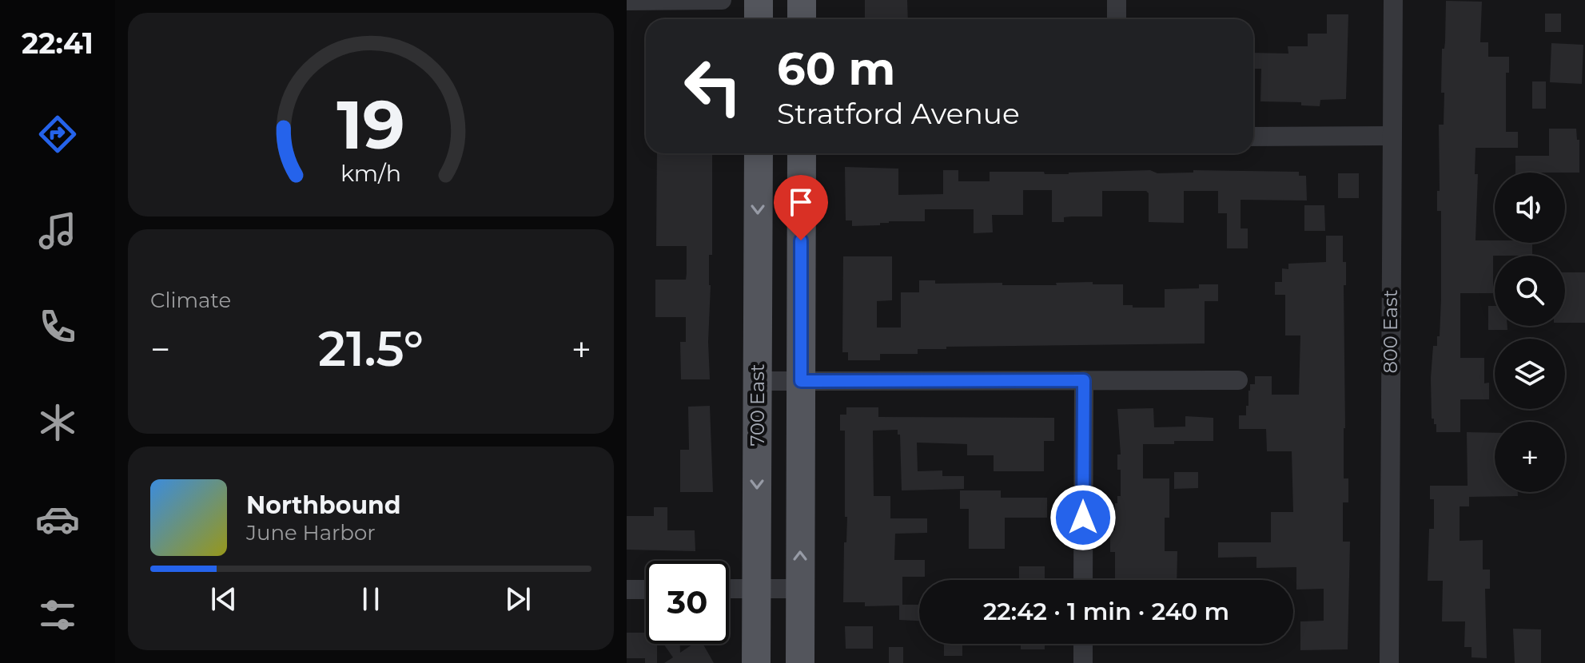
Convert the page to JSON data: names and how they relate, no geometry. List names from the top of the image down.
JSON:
{
  "streets": {
    "main road": ["700 East"],
    "street": ["800 East"]
  },
  "page": {
    "tabs": "22:41",
    "turn": ["60 m", "Stratford Avenue"],
    "map_buttons": "+",
    "tile": "Climate",
    "heat": ["−", "21.5°", "+"],
    "song": ["Northbound", "June Harbor"],
    "limit": "30",
    "trip": "22:42 · 1 min · 240 m",
    "gauge": ["19", "km/h"]
  }
}
